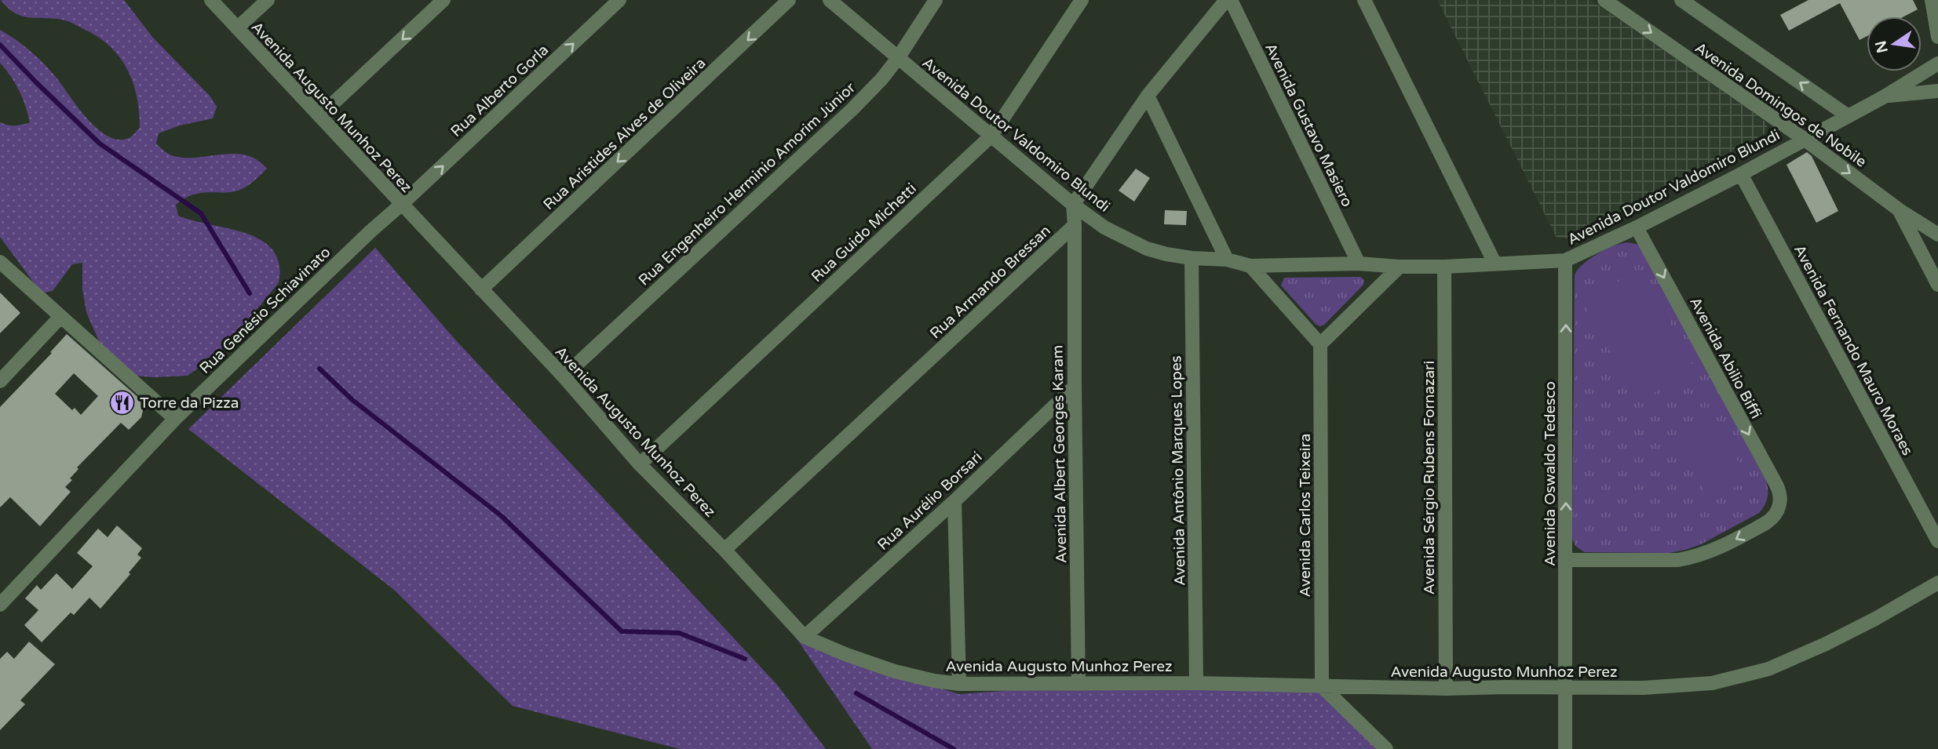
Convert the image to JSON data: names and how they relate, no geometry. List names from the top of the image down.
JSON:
{
  "streets": {
    "street": [
      "Rua Alberto Gorla",
      "Avenida Domingos de Nobile",
      "Avenida Augusto Munhoz Perez",
      "Avenida Gustavo Masiero",
      "Rua Aristides Alves de Oliveira",
      "Avenida Doutor Valdomiro Blundi",
      "Rua Engenheiro Herminio Amorim Júnior",
      "Rua Guido Michetti",
      "Rua Armando Bressan",
      "Rua Genésio Schiavinato",
      "Avenida Fernando Mauro Moraes",
      "Avenida Abilio Biffi",
      "Avenida Albert Georges Karam",
      "Avenida Antônio Marques Lopes",
      "Avenida Oswaldo Tedesco",
      "Avenida Sérgio Rubens Fornazari",
      "Rua Aurélio Borsari",
      "Avenida Carlos Teixeira"
    ]
  },
  "crossings": [
    ["Rua Alberto Gorla", "Avenida Augusto Munhoz Perez"],
    ["Rua Alberto Gorla", "Rua Genésio Schiavinato"],
    ["Avenida Domingos de Nobile", "Avenida Doutor Valdomiro Blundi"],
    ["Avenida Augusto Munhoz Perez", "Rua Aristides Alves de Oliveira"],
    ["Avenida Augusto Munhoz Perez", "Rua Engenheiro Herminio Amorim Júnior"],
    ["Avenida Augusto Munhoz Perez", "Rua Guido Michetti"],
    ["Avenida Augusto Munhoz Perez", "Rua Armando Bressan"],
    ["Avenida Augusto Munhoz Perez", "Avenida Albert Georges Karam"],
    ["Avenida Augusto Munhoz Perez", "Avenida Antônio Marques Lopes"],
    ["Avenida Augusto Munhoz Perez", "Avenida Oswaldo Tedesco"],
    ["Avenida Augusto Munhoz Perez", "Avenida Sérgio Rubens Fornazari"],
    ["Avenida Augusto Munhoz Perez", "Rua Aurélio Borsari"],
    ["Avenida Augusto Munhoz Perez", "Avenida Carlos Teixeira"],
    ["Avenida Gustavo Masiero", "Avenida Doutor Valdomiro Blundi"],
    ["Avenida Doutor Valdomiro Blundi", "Rua Engenheiro Herminio Amorim Júnior"],
    ["Avenida Doutor Valdomiro Blundi", "Rua Guido Michetti"],
    ["Avenida Doutor Valdomiro Blundi", "Avenida Fernando Mauro Moraes"],
    ["Avenida Doutor Valdomiro Blundi", "Avenida Abilio Biffi"],
    ["Avenida Doutor Valdomiro Blundi", "Avenida Antônio Marques Lopes"],
    ["Avenida Doutor Valdomiro Blundi", "Avenida Oswaldo Tedesco"],
    ["Avenida Doutor Valdomiro Blundi", "Avenida Sérgio Rubens Fornazari"],
    ["Rua Armando Bressan", "Avenida Albert Georges Karam"],
    ["Avenida Abilio Biffi", "Avenida Oswaldo Tedesco"],
    ["Avenida Albert Georges Karam", "Rua Aurélio Borsari"]
  ],
  "one_way": ["Rua Aristides Alves de Oliveira", "Avenida Oswaldo Tedesco"],
  "places": {
    "restaurant": ["Torre da Pizza"]
  },
  "north": "left"
}
